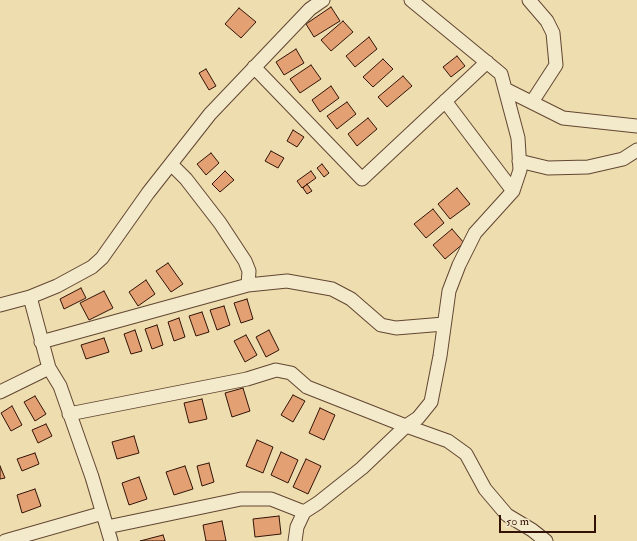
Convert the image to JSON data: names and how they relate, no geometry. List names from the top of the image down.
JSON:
{
  "scale_bar": "50 m"
}
